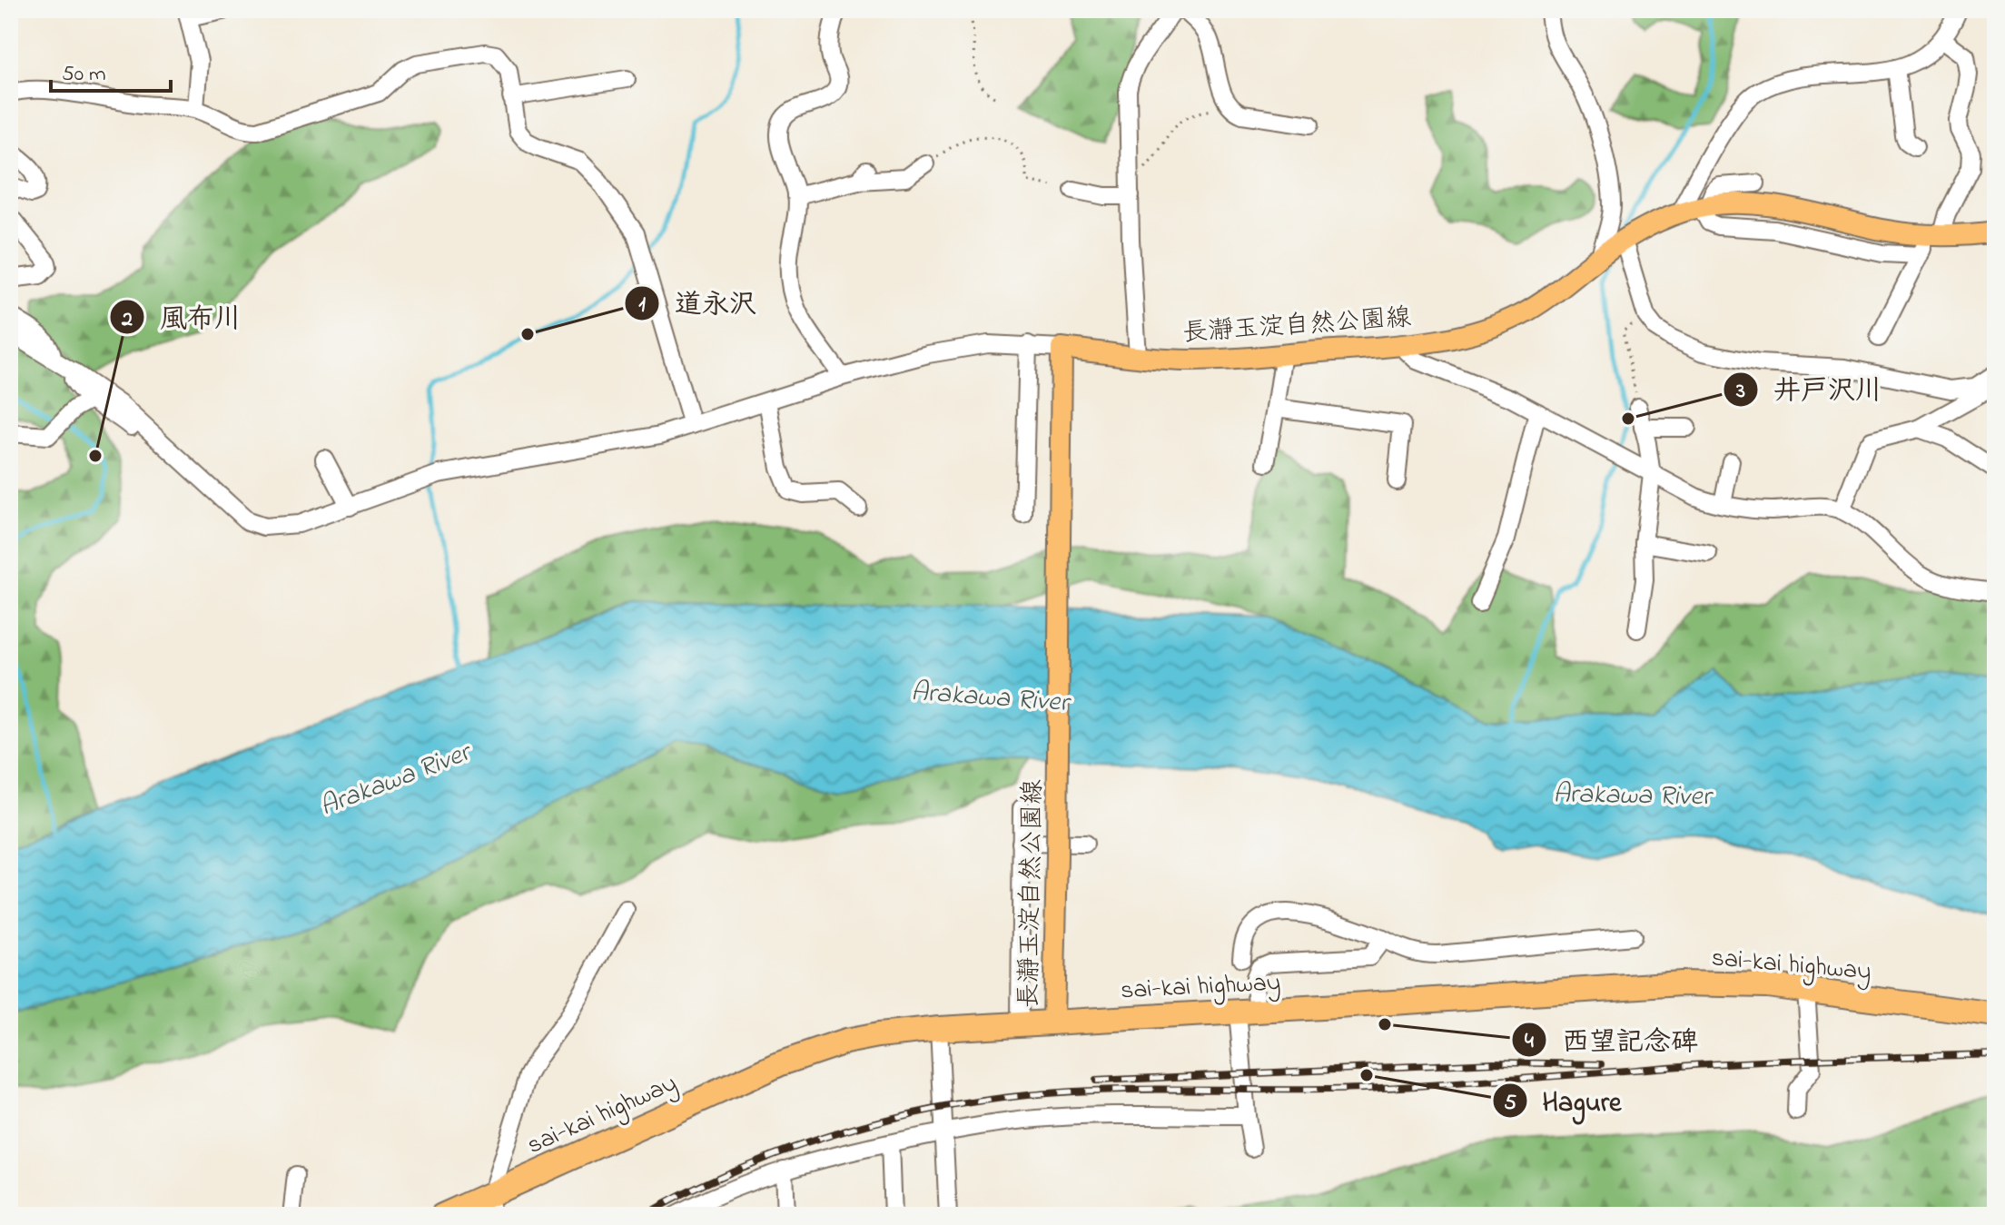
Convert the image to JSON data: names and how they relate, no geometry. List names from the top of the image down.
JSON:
{
  "streets": {
    "highway": ["sai-kai highway"],
    "main road": ["長瀞玉淀自然公園線"]
  },
  "crossings": [
    ["長瀞玉淀自然公園線", "sai-kai highway"]
  ],
  "water": ["Arakawa River"],
  "places": [
    "道永沢",
    "井戸沢川",
    "風布川",
    "西望記念碑",
    "Hagure"
  ],
  "scale_bar": "50 m"
}
